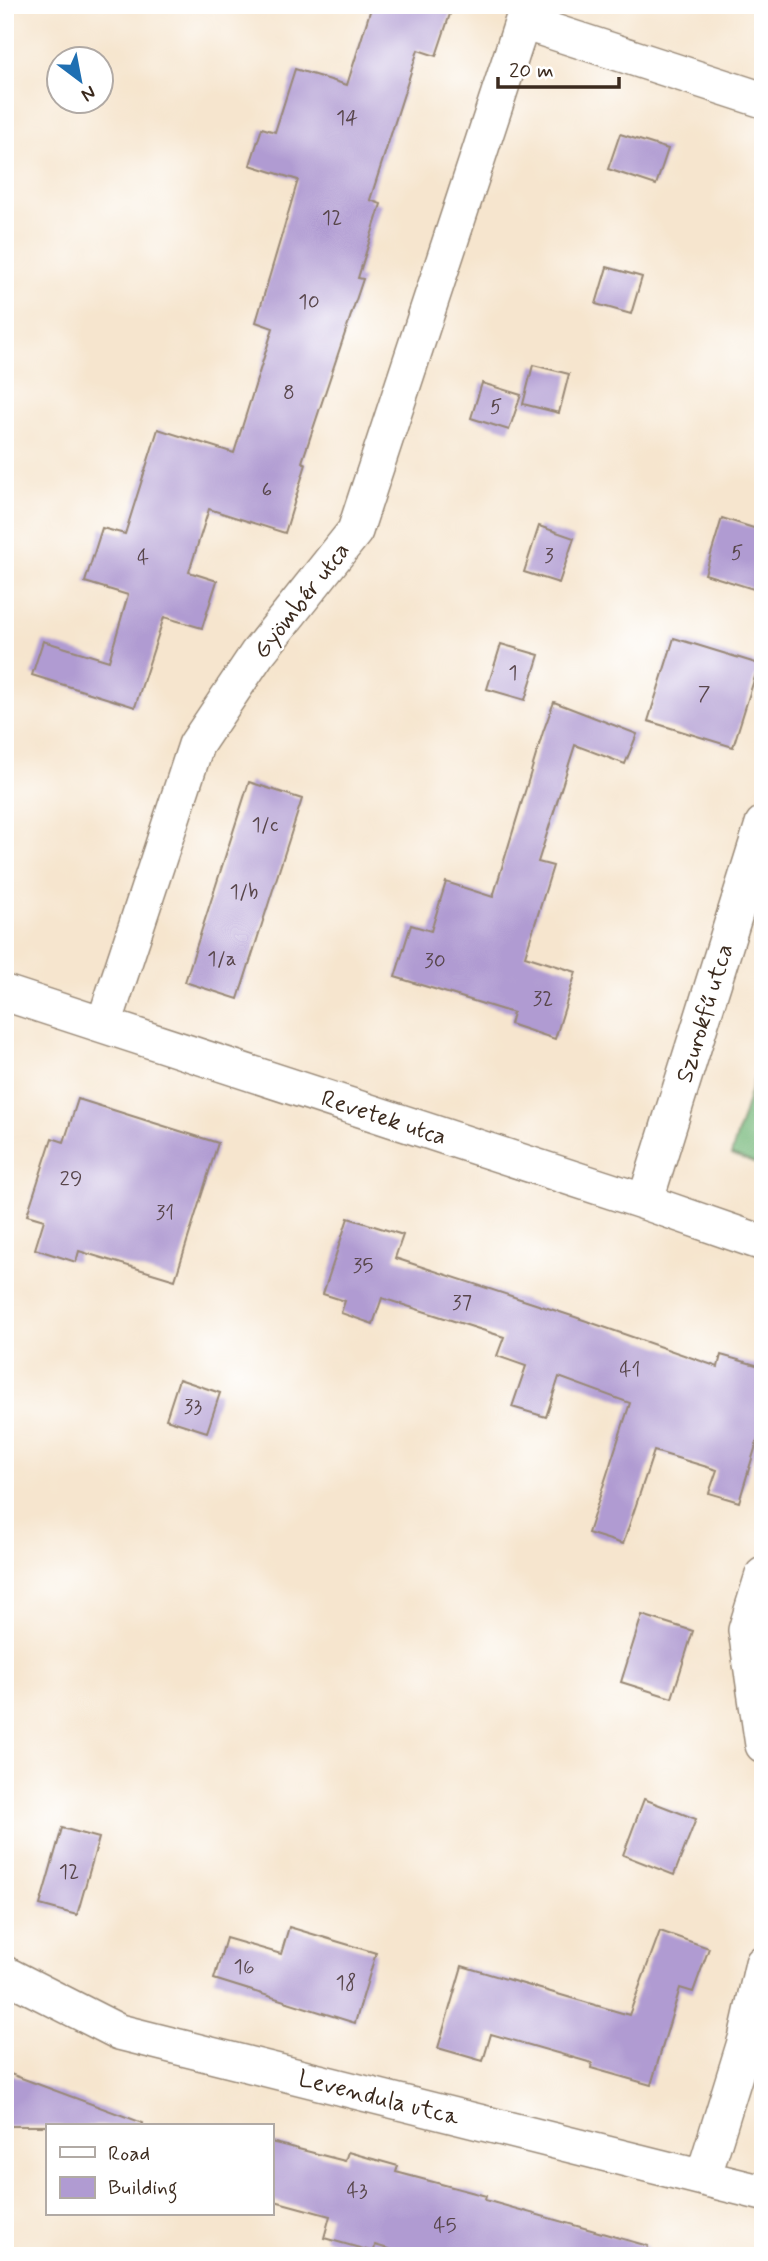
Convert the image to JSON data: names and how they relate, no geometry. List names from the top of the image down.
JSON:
{
  "streets": {
    "street": [
      "Gyömbér utca",
      "Szurokfű utca",
      "Revetek utca",
      "Levendula utca"
    ]
  },
  "crossings": [
    ["Gyömbér utca", "Revetek utca"],
    ["Szurokfű utca", "Revetek utca"]
  ],
  "house_numbers": [
    "14",
    "12",
    "10",
    "8",
    "5",
    "6",
    "5",
    "3",
    "4",
    "1",
    "7",
    "1/c",
    "1/b",
    "1/a",
    "30",
    "32",
    "29",
    "31",
    "35",
    "37",
    "41",
    "33",
    "12",
    "16",
    "18",
    "43",
    "45"
  ],
  "legend": ["Road", "Building"],
  "scale_bar": "20 m",
  "north": "bottom right"
}
